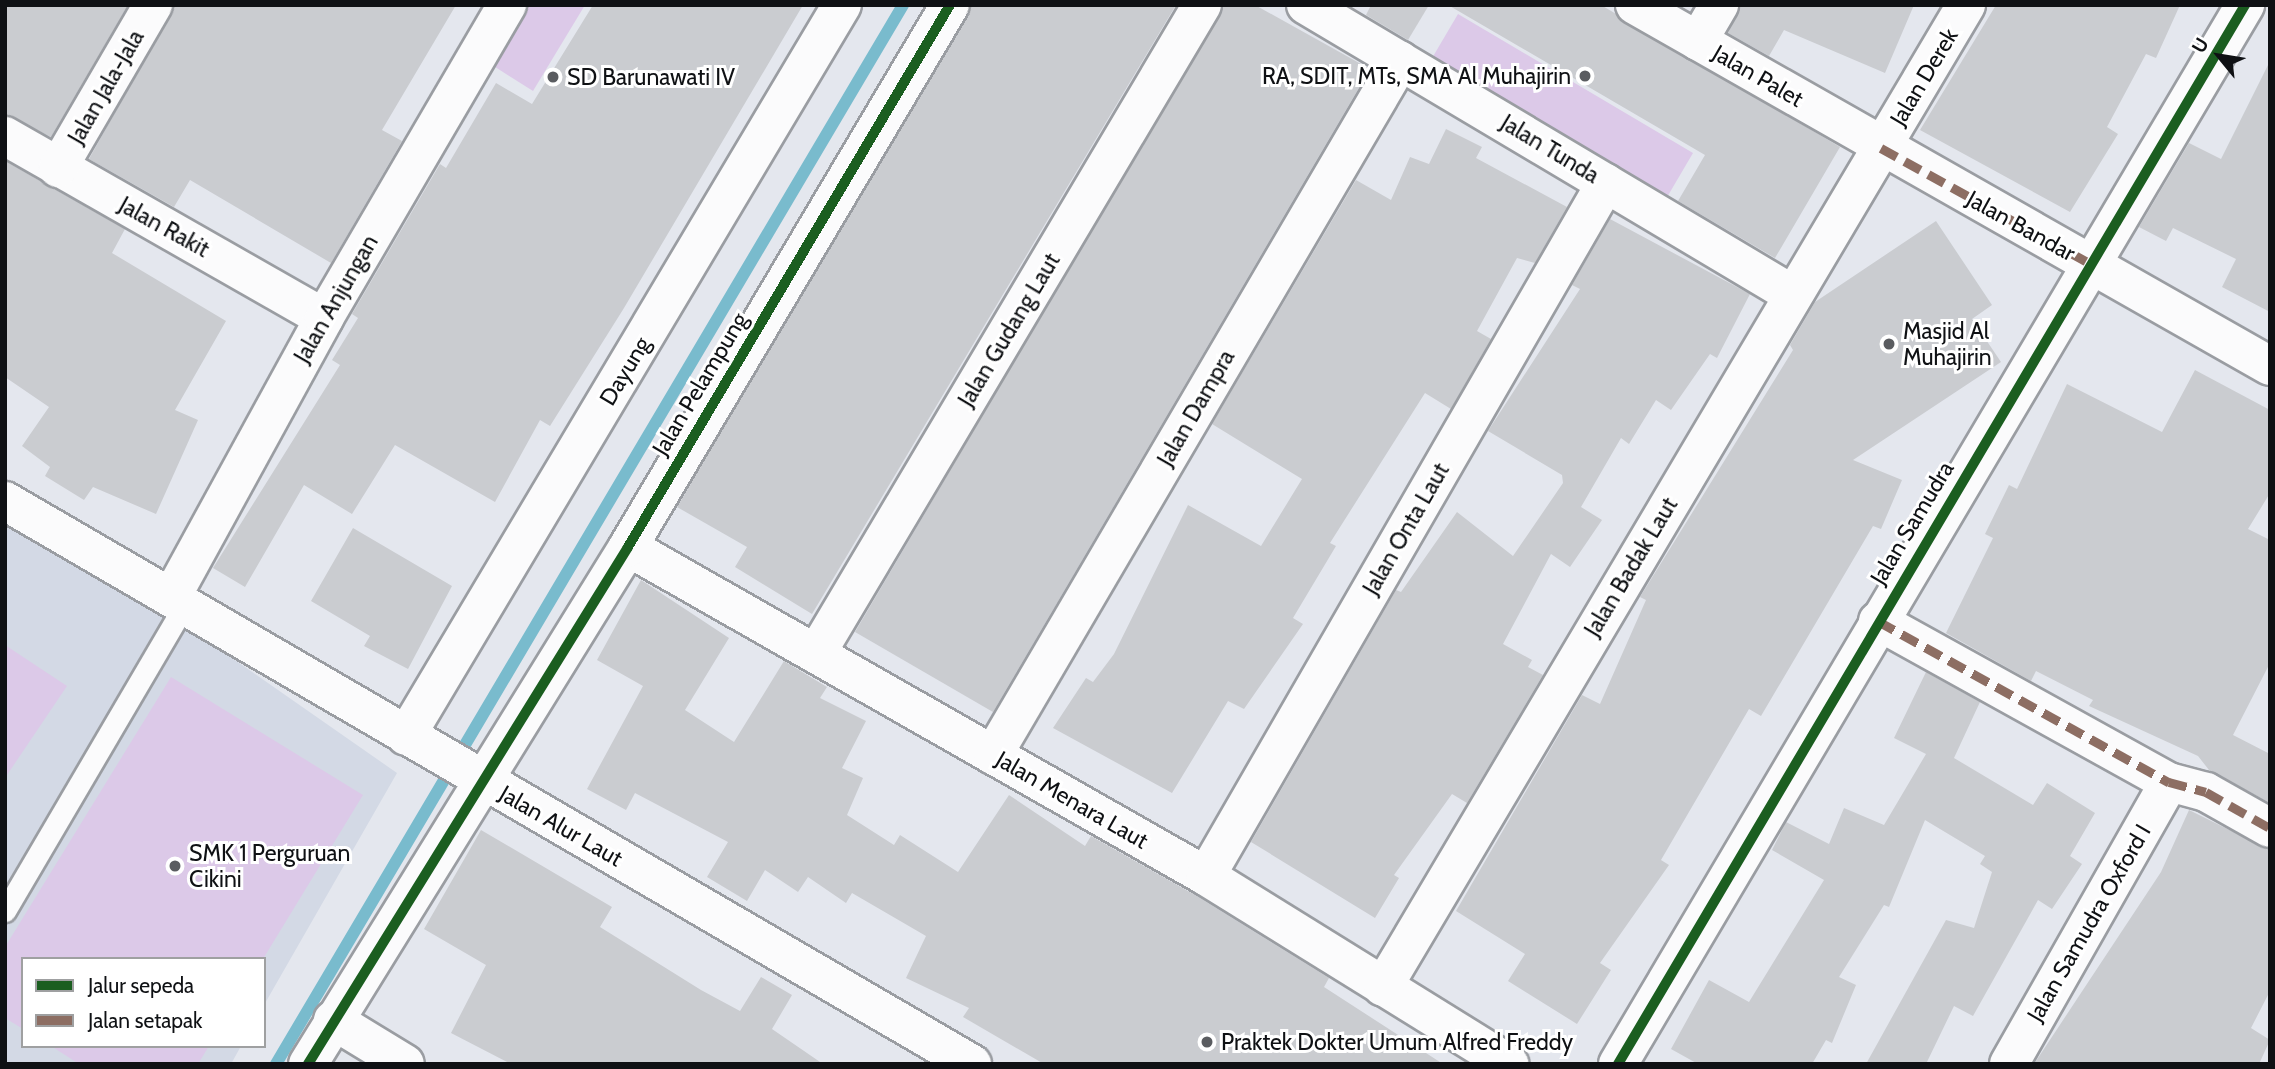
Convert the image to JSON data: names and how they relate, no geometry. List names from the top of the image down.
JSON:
{
  "streets": {
    "street": [
      "Jalan Palet",
      "Jalan Derek",
      "Jalan Jala-Jala",
      "Jalan Tunda",
      "Jalan Bandar",
      "Jalan Rakit",
      "Jalan Anjungan",
      "Jalan Gudang Laut",
      "Dayung",
      "Jalan Pelampung",
      "Jalan Dampra",
      "Jalan Samudra",
      "Jalan Onta Laut",
      "Jalan Badak Laut",
      "Jalan Menara Laut",
      "Jalan Alur Laut",
      "Jalan Samudra Oxford I"
    ]
  },
  "crossings": [
    ["Jalan Palet", "Jalan Derek"],
    ["Jalan Palet", "Jalan Bandar"],
    ["Jalan Palet", "Jalan Badak Laut"],
    ["Jalan Derek", "Jalan Bandar"],
    ["Jalan Derek", "Jalan Badak Laut"],
    ["Jalan Jala-Jala", "Jalan Rakit"],
    ["Jalan Tunda", "Jalan Dampra"],
    ["Jalan Tunda", "Jalan Onta Laut"],
    ["Jalan Tunda", "Jalan Badak Laut"],
    ["Jalan Bandar", "Jalan Samudra"],
    ["Jalan Bandar", "Jalan Badak Laut"],
    ["Jalan Rakit", "Jalan Anjungan"],
    ["Jalan Anjungan", "Jalan Alur Laut"],
    ["Jalan Gudang Laut", "Jalan Menara Laut"],
    ["Dayung", "Jalan Alur Laut"],
    ["Jalan Pelampung", "Jalan Menara Laut"],
    ["Jalan Pelampung", "Jalan Alur Laut"],
    ["Jalan Dampra", "Jalan Menara Laut"],
    ["Jalan Onta Laut", "Jalan Menara Laut"],
    ["Jalan Badak Laut", "Jalan Menara Laut"]
  ],
  "places": [
    "RA, SDIT, MTs, SMA Al Muhajirin",
    "SD Barunawati IV",
    "Masjid Al Muhajirin",
    "SMK 1 Perguruan Cikini",
    "Praktek Dokter Umum Alfred Freddy"
  ],
  "legend": ["Jalur sepeda", "Jalan setapak"],
  "north": "top left"
}
